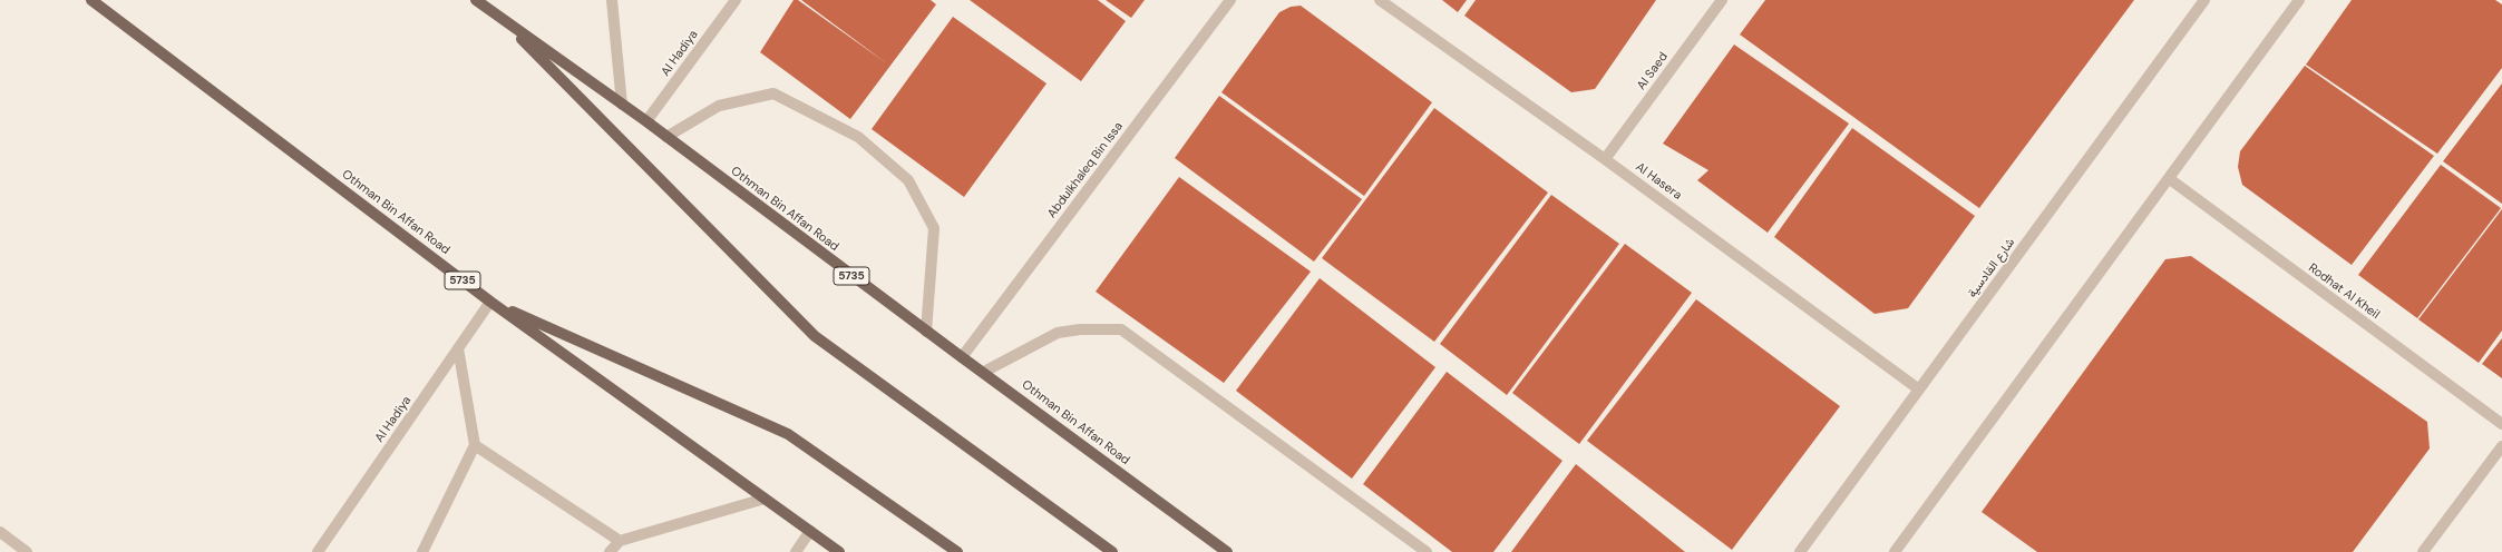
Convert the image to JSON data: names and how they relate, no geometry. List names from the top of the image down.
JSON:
{
  "streets": {
    "main road": ["Othman Bin Affan Road", "5735"],
    "street": [
      "Al Hadiya",
      "Al Saed",
      "Abdulkhaleq Bin Issa",
      "Al Hasera",
      "شارع القادسية",
      "Rodhat Al Kheil"
    ]
  },
  "crossings": [
    ["Al Hadiya", "Othman Bin Affan Road"],
    ["Al Saed", "Al Hasera"],
    ["Abdulkhaleq Bin Issa", "Othman Bin Affan Road"],
    ["Al Hasera", "شارع القادسية"]
  ]
}
